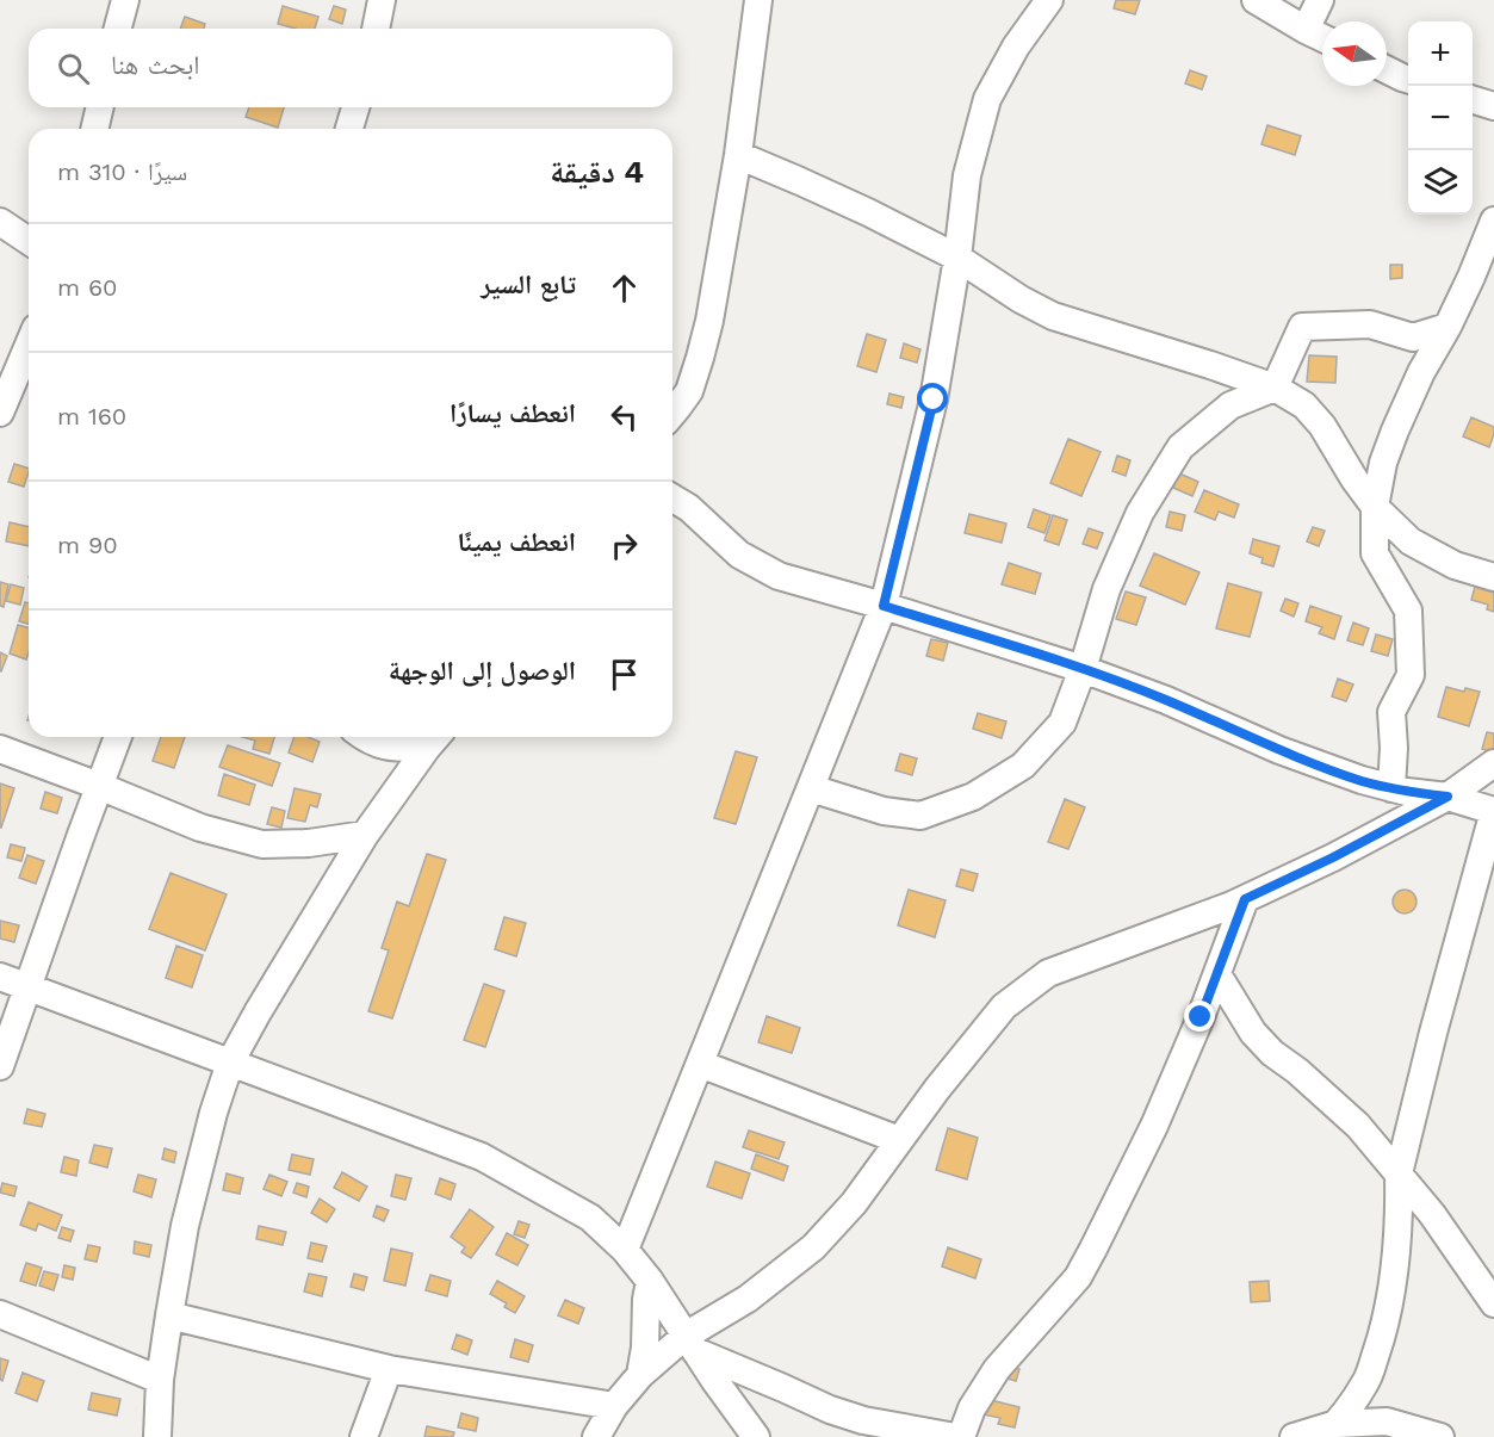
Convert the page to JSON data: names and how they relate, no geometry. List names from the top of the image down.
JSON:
{
  "north": "left",
  "page": {
    "map_buttons": ["+", "−"],
    "search": "ابحث هنا",
    "heading": ["4 دقيقة", "سيرًا · 310 m"],
    "list": [
      ["تابع السير", "60 m"],
      ["انعطف يسارًا", "160 m"],
      ["انعطف يمينًا", "90 m"],
      "الوصول إلى الوجهة"
    ]
  }
}
